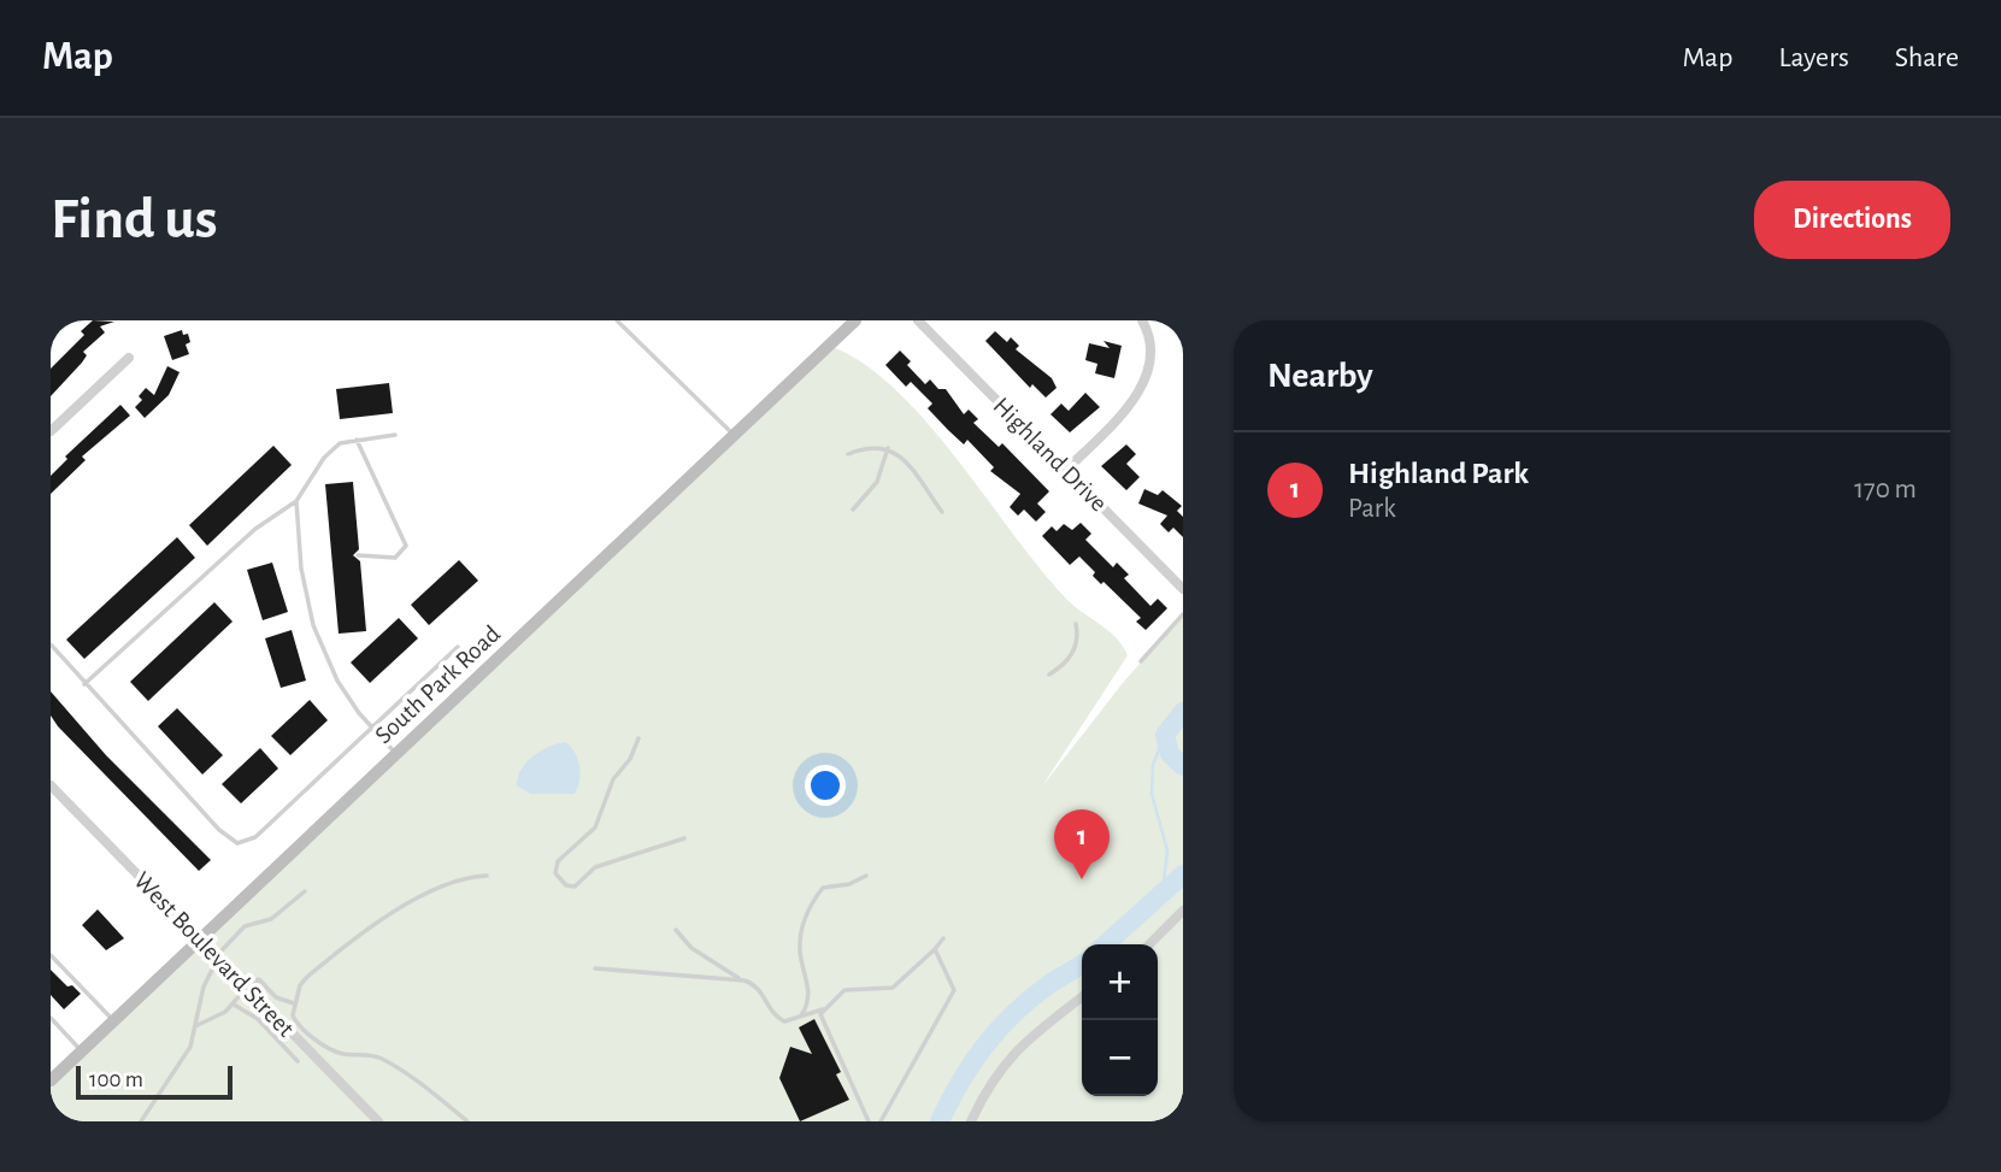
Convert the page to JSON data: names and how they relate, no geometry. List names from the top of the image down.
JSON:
{
  "streets": {
    "street": ["Highland Drive", "South Park Road", "West Boulevard Street"]
  },
  "crossings": [
    ["South Park Road", "West Boulevard Street"]
  ],
  "scale_bar": "100 m",
  "page": {
    "header": "Map",
    "nav": ["Map", "Layers", "Share"],
    "buttons": "Directions",
    "title": "Find us",
    "heading": "Nearby",
    "list": [
      {
        "mark": "1",
        "name": "Highland Park",
        "note": "Park",
        "value": "170 m"
      }
    ],
    "pins": "1",
    "map_buttons": ["+", "−"],
    "scale": "100 m"
  }
}
